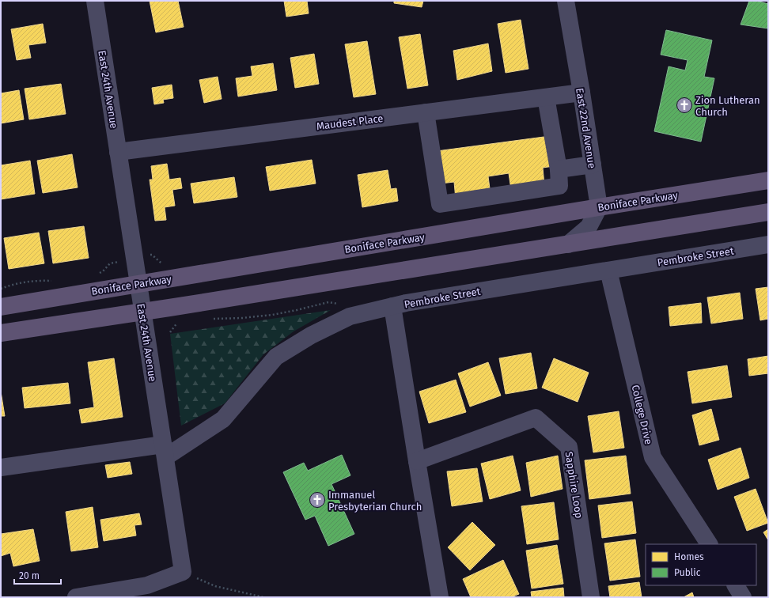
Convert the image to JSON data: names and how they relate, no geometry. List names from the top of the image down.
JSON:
{
  "streets": {
    "main road": ["Boniface Parkway"],
    "street": [
      "East 24th Avenue",
      "Maudest Place",
      "East 22nd Avenue",
      "Pembroke Street",
      "College Drive",
      "Sapphire Loop"
    ]
  },
  "crossings": [
    ["East 24th Avenue", "Maudest Place"],
    ["East 24th Avenue", "Boniface Parkway"],
    ["East 24th Avenue", "Pembroke Street"],
    ["Maudest Place", "East 22nd Avenue"],
    ["East 22nd Avenue", "Boniface Parkway"],
    ["Pembroke Street", "College Drive"]
  ],
  "places": {
    "church": ["Zion Lutheran Church", "Immanuel Presbyterian Church"]
  },
  "legend": ["Homes", "Public"],
  "scale_bar": "20 m"
}
